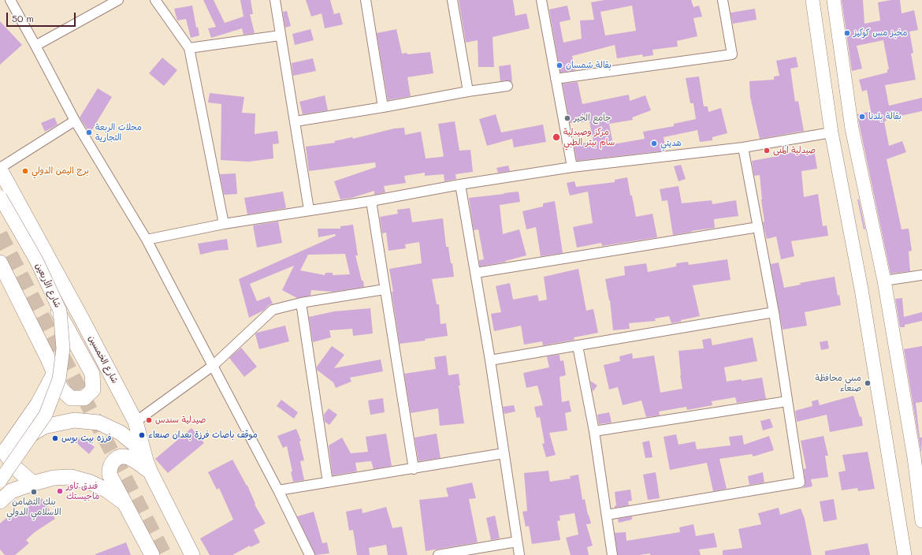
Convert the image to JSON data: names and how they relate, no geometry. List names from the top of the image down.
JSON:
{
  "streets": {
    "main road": ["شارع الخمسين"],
    "street": ["شارع الأربعين"]
  },
  "places": [
    "مخبز مس كوكيز",
    "بقالة شمسان",
    "بقالة بلدنا",
    "جامع الخير",
    "محلات الربعة التجارية",
    "مركز وصيدلية سام بيتر الطبي",
    "هديتي",
    "صيدلية المنى",
    "برج اليمن الدولي",
    "مبنى محافظة صنعاء",
    "صيدلية سندس",
    "موقف باصات فرزة بعدان صنعاء",
    "فرزه بيت بوس",
    "فندق تاور ماجيستك",
    "بنك التضامن الاسلامي الدولي"
  ],
  "scale_bar": "50 m"
}
